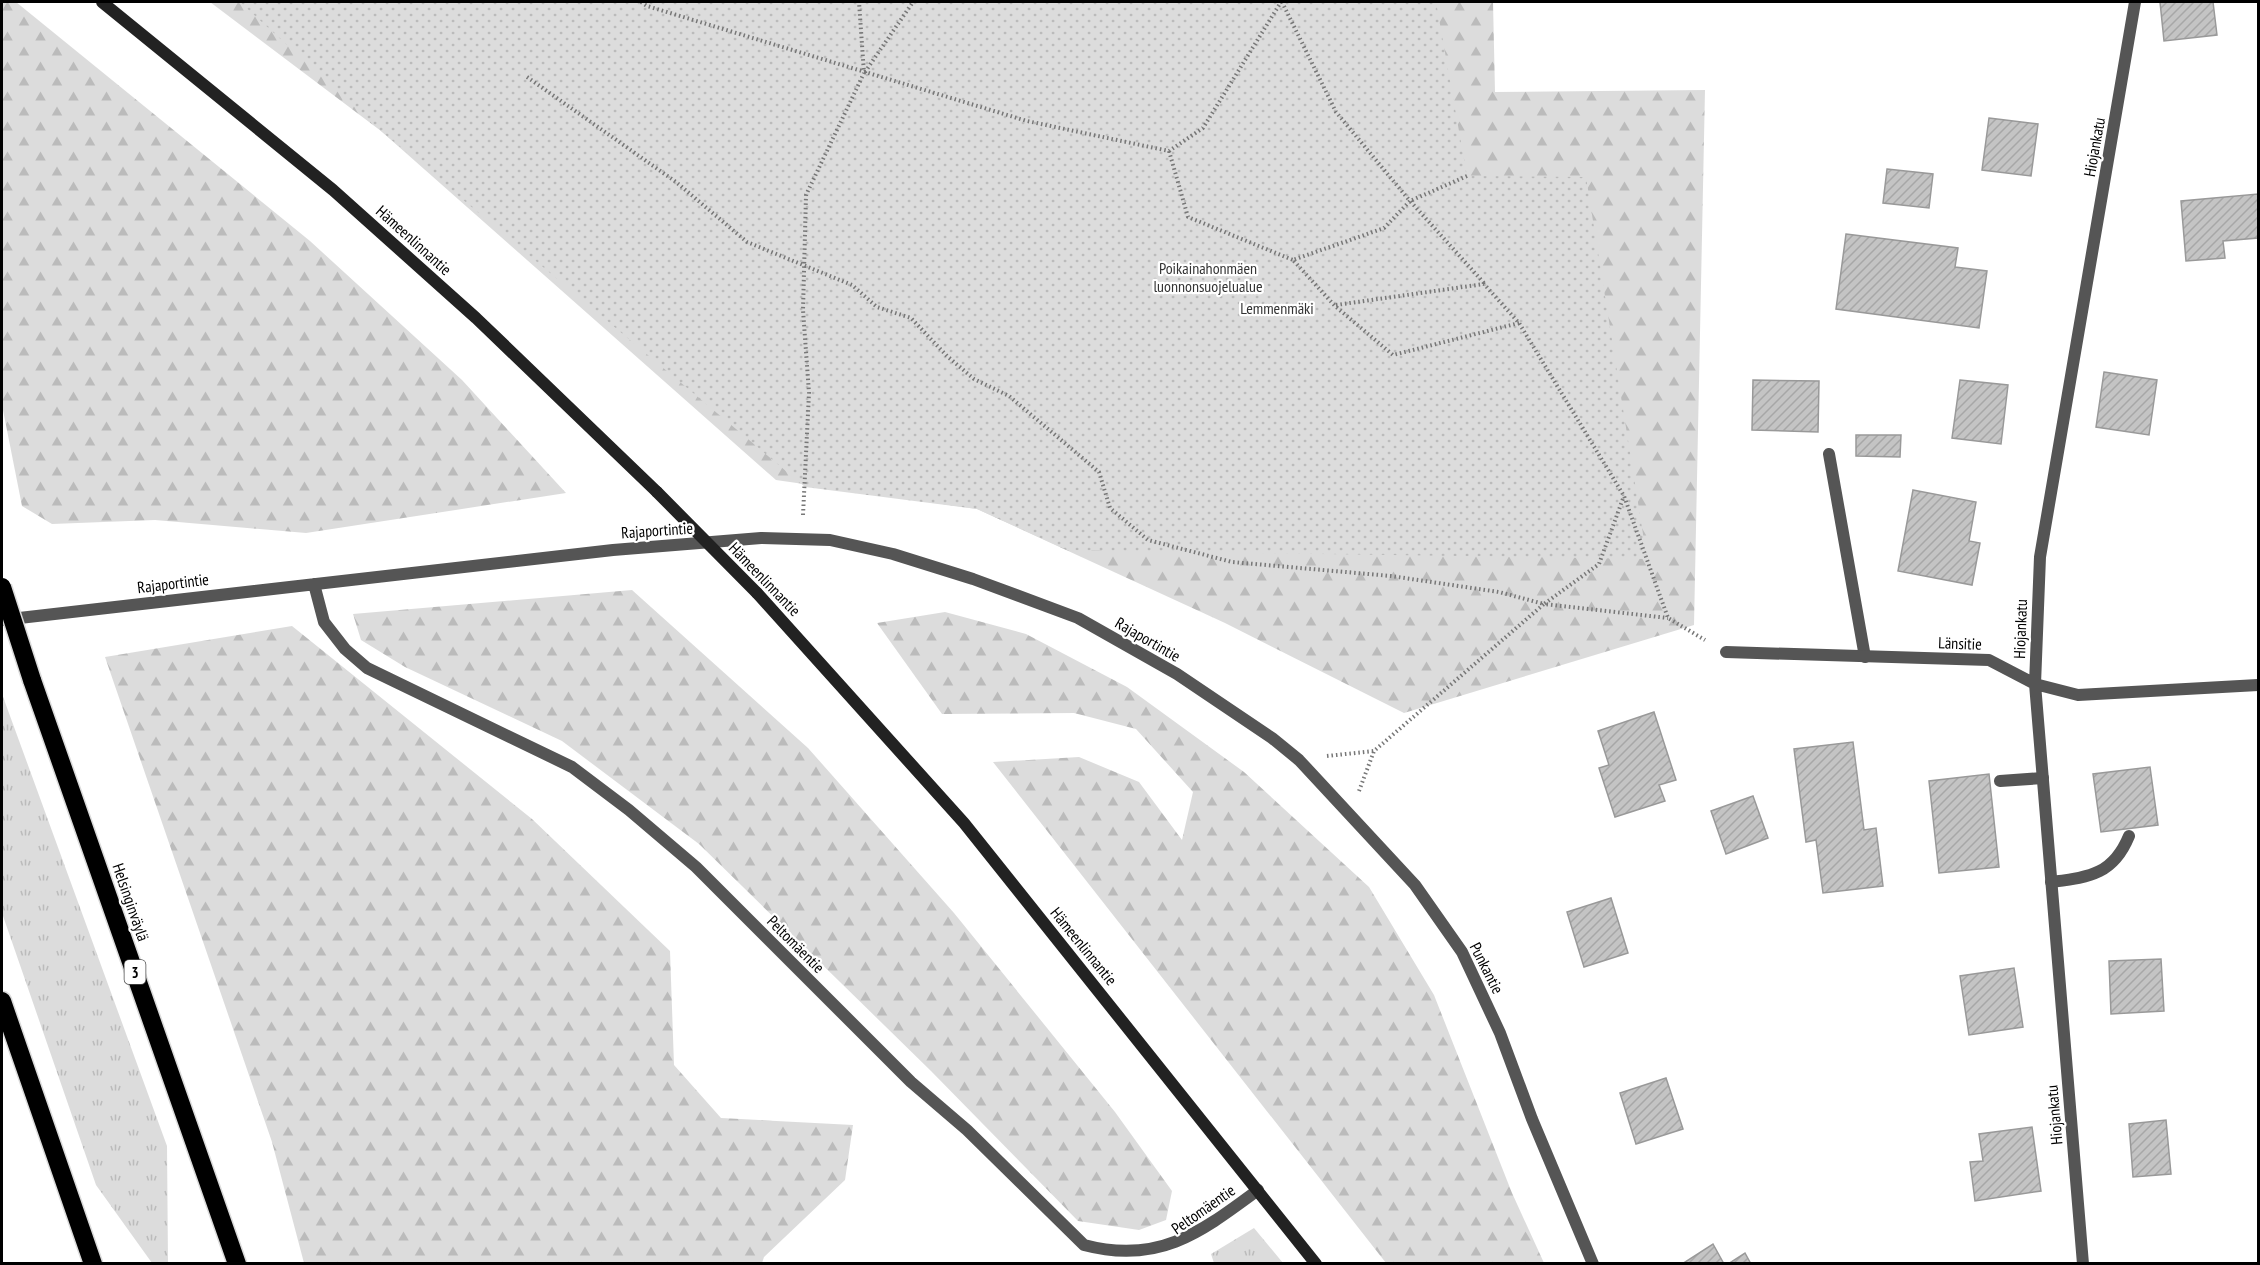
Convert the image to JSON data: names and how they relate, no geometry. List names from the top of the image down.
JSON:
{
  "streets": {
    "highway": ["Helsinginväylä", "3"],
    "main road": ["Hämeenlinnantie"],
    "street": [
      "Hiojankatu",
      "Rajaportintie",
      "Länsitie",
      "Peltomäentie",
      "Punkantie"
    ]
  },
  "crossings": [
    ["Hiojankatu", "Länsitie"],
    ["Hämeenlinnantie", "Peltomäentie"],
    ["Rajaportintie", "Peltomäentie"],
    ["Rajaportintie", "Punkantie"]
  ],
  "parks": ["Poikainahonmäen luonnonsuojelualue", "Lemmenmäki"]
}
